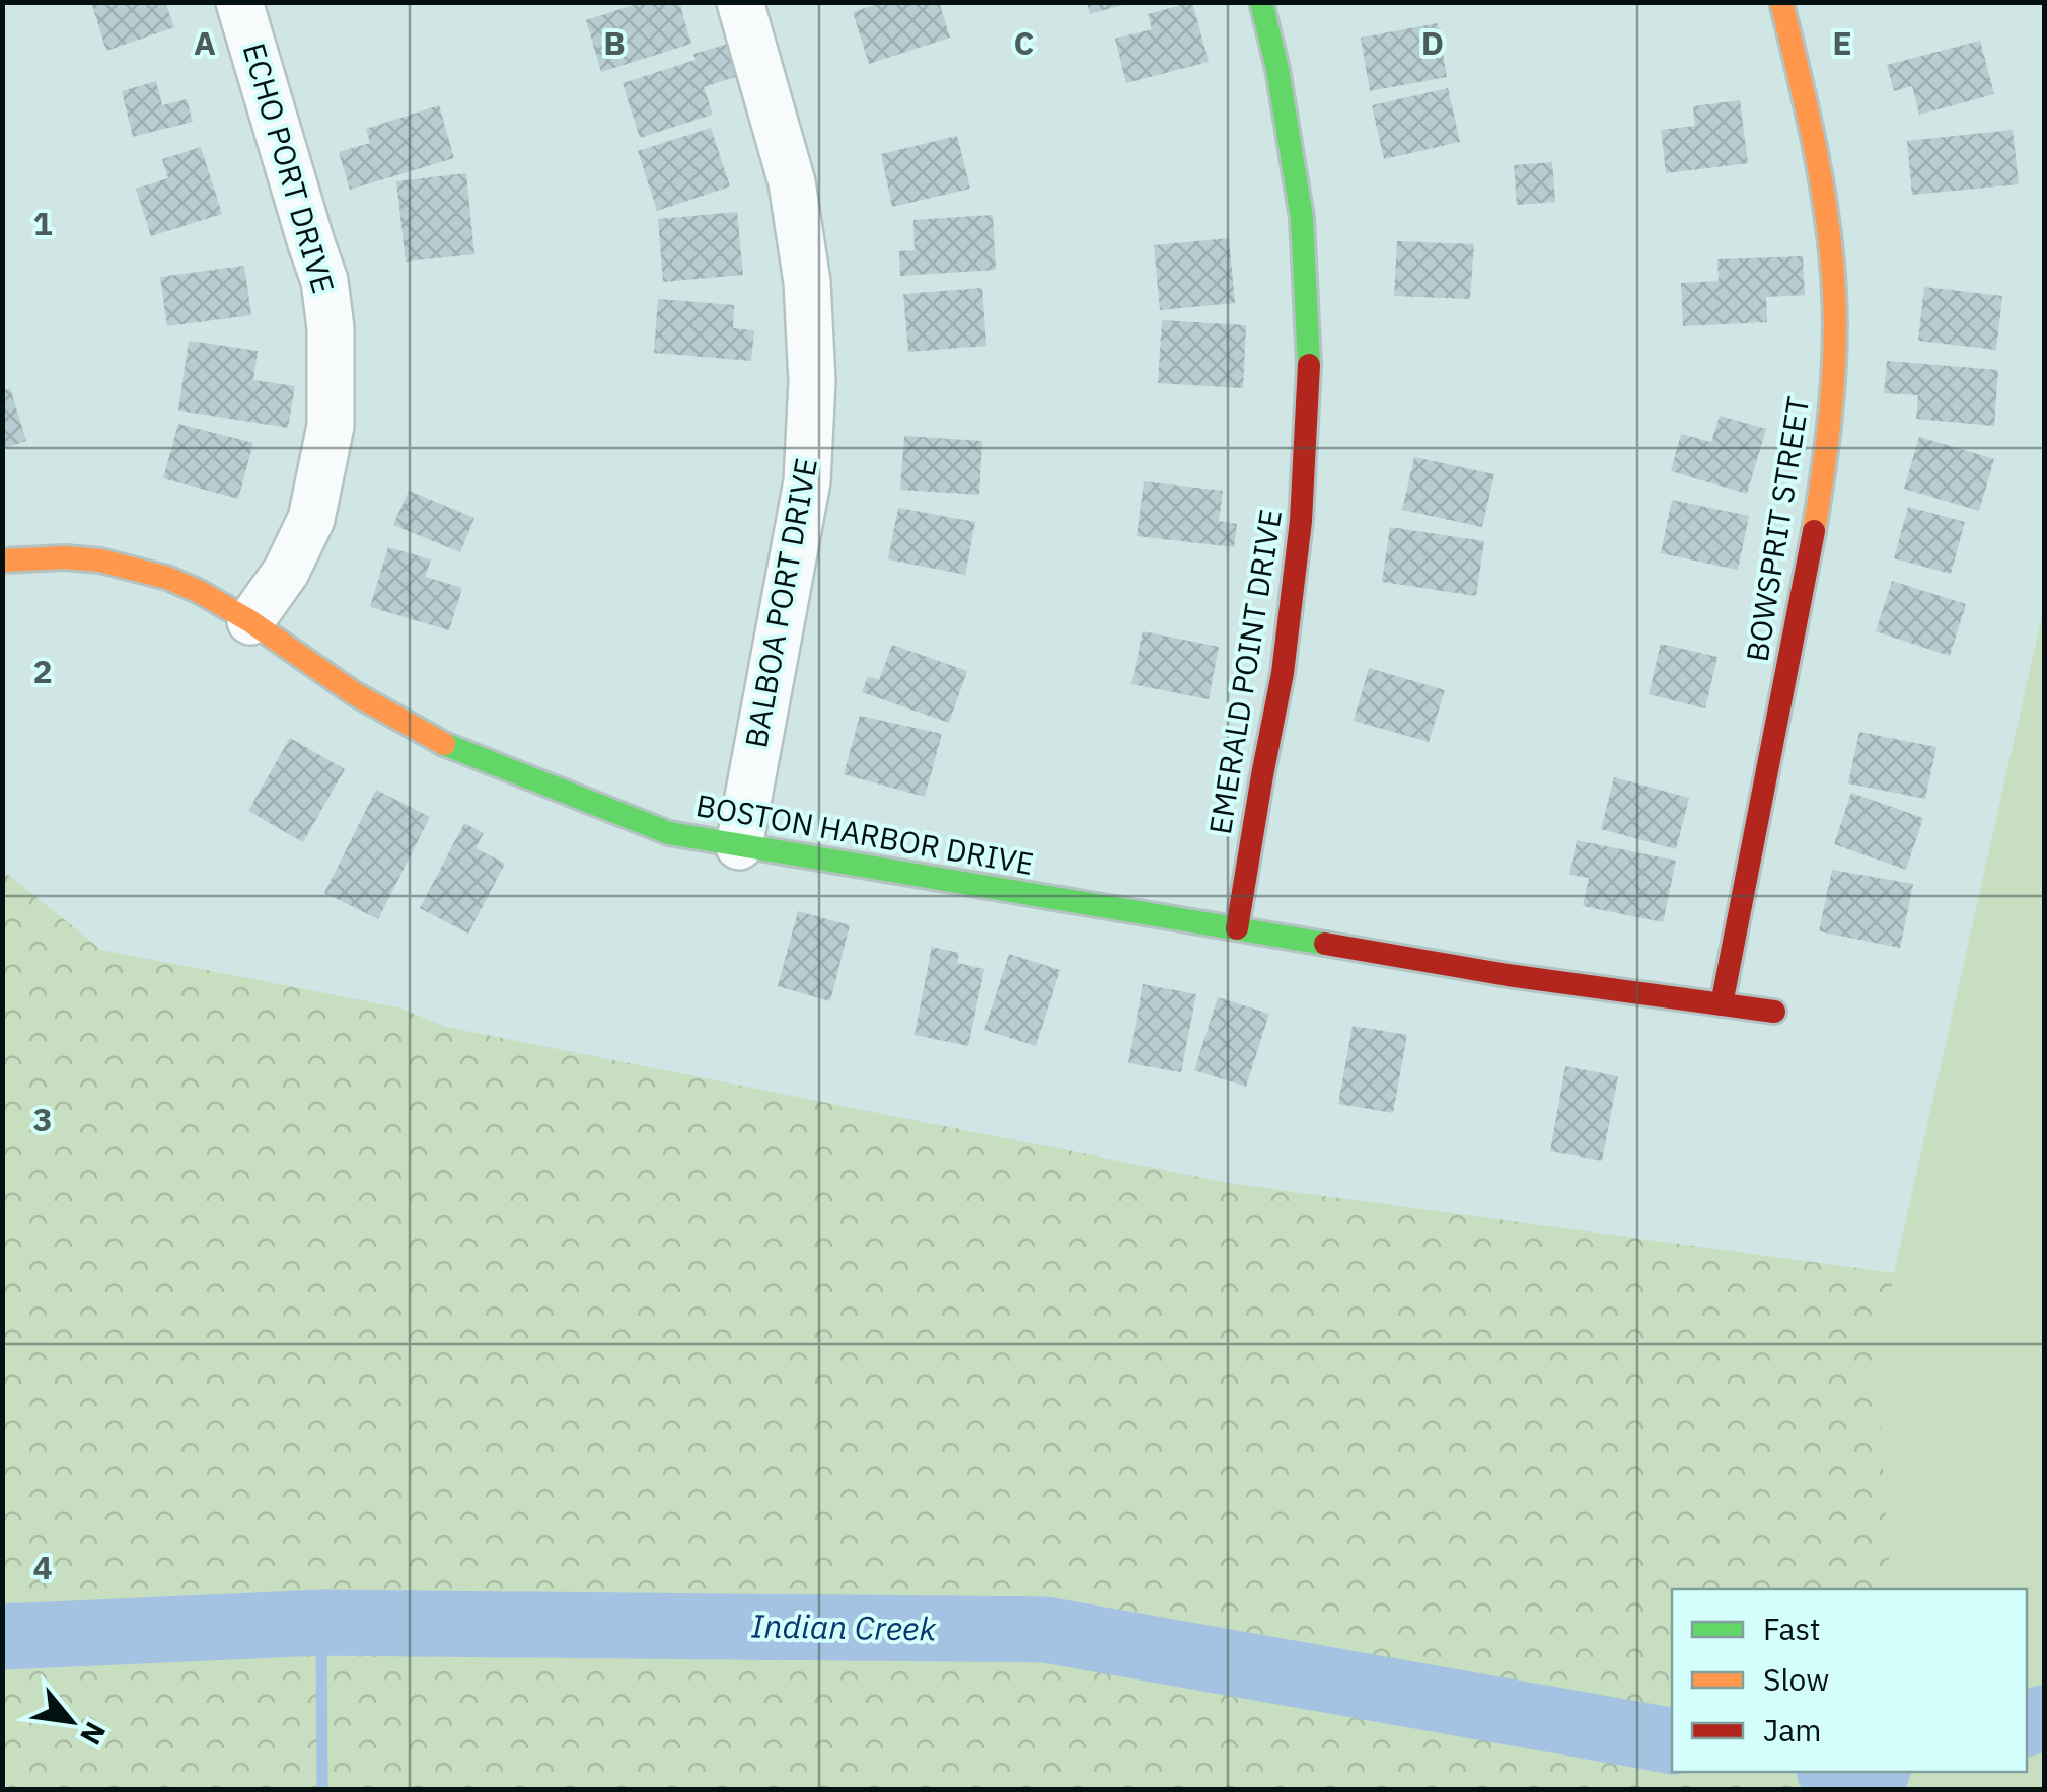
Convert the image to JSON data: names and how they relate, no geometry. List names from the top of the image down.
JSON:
{
  "streets": {
    "street": [
      "ECHO PORT DRIVE",
      "BOWSPRIT STREET",
      "BALBOA PORT DRIVE",
      "EMERALD POINT DRIVE",
      "BOSTON HARBOR DRIVE"
    ]
  },
  "crossings": [
    ["ECHO PORT DRIVE", "BOSTON HARBOR DRIVE"],
    ["BOWSPRIT STREET", "BOSTON HARBOR DRIVE"],
    ["BALBOA PORT DRIVE", "BOSTON HARBOR DRIVE"],
    ["EMERALD POINT DRIVE", "BOSTON HARBOR DRIVE"]
  ],
  "water": ["Indian Creek"],
  "legend": ["Fast", "Slow", "Jam"],
  "north": "bottom right",
  "grid": {
    "columns": [
      "A",
      "B",
      "C",
      "D",
      "E"
    ],
    "rows": [
      "1",
      "2",
      "3",
      "4"
    ]
  }
}
